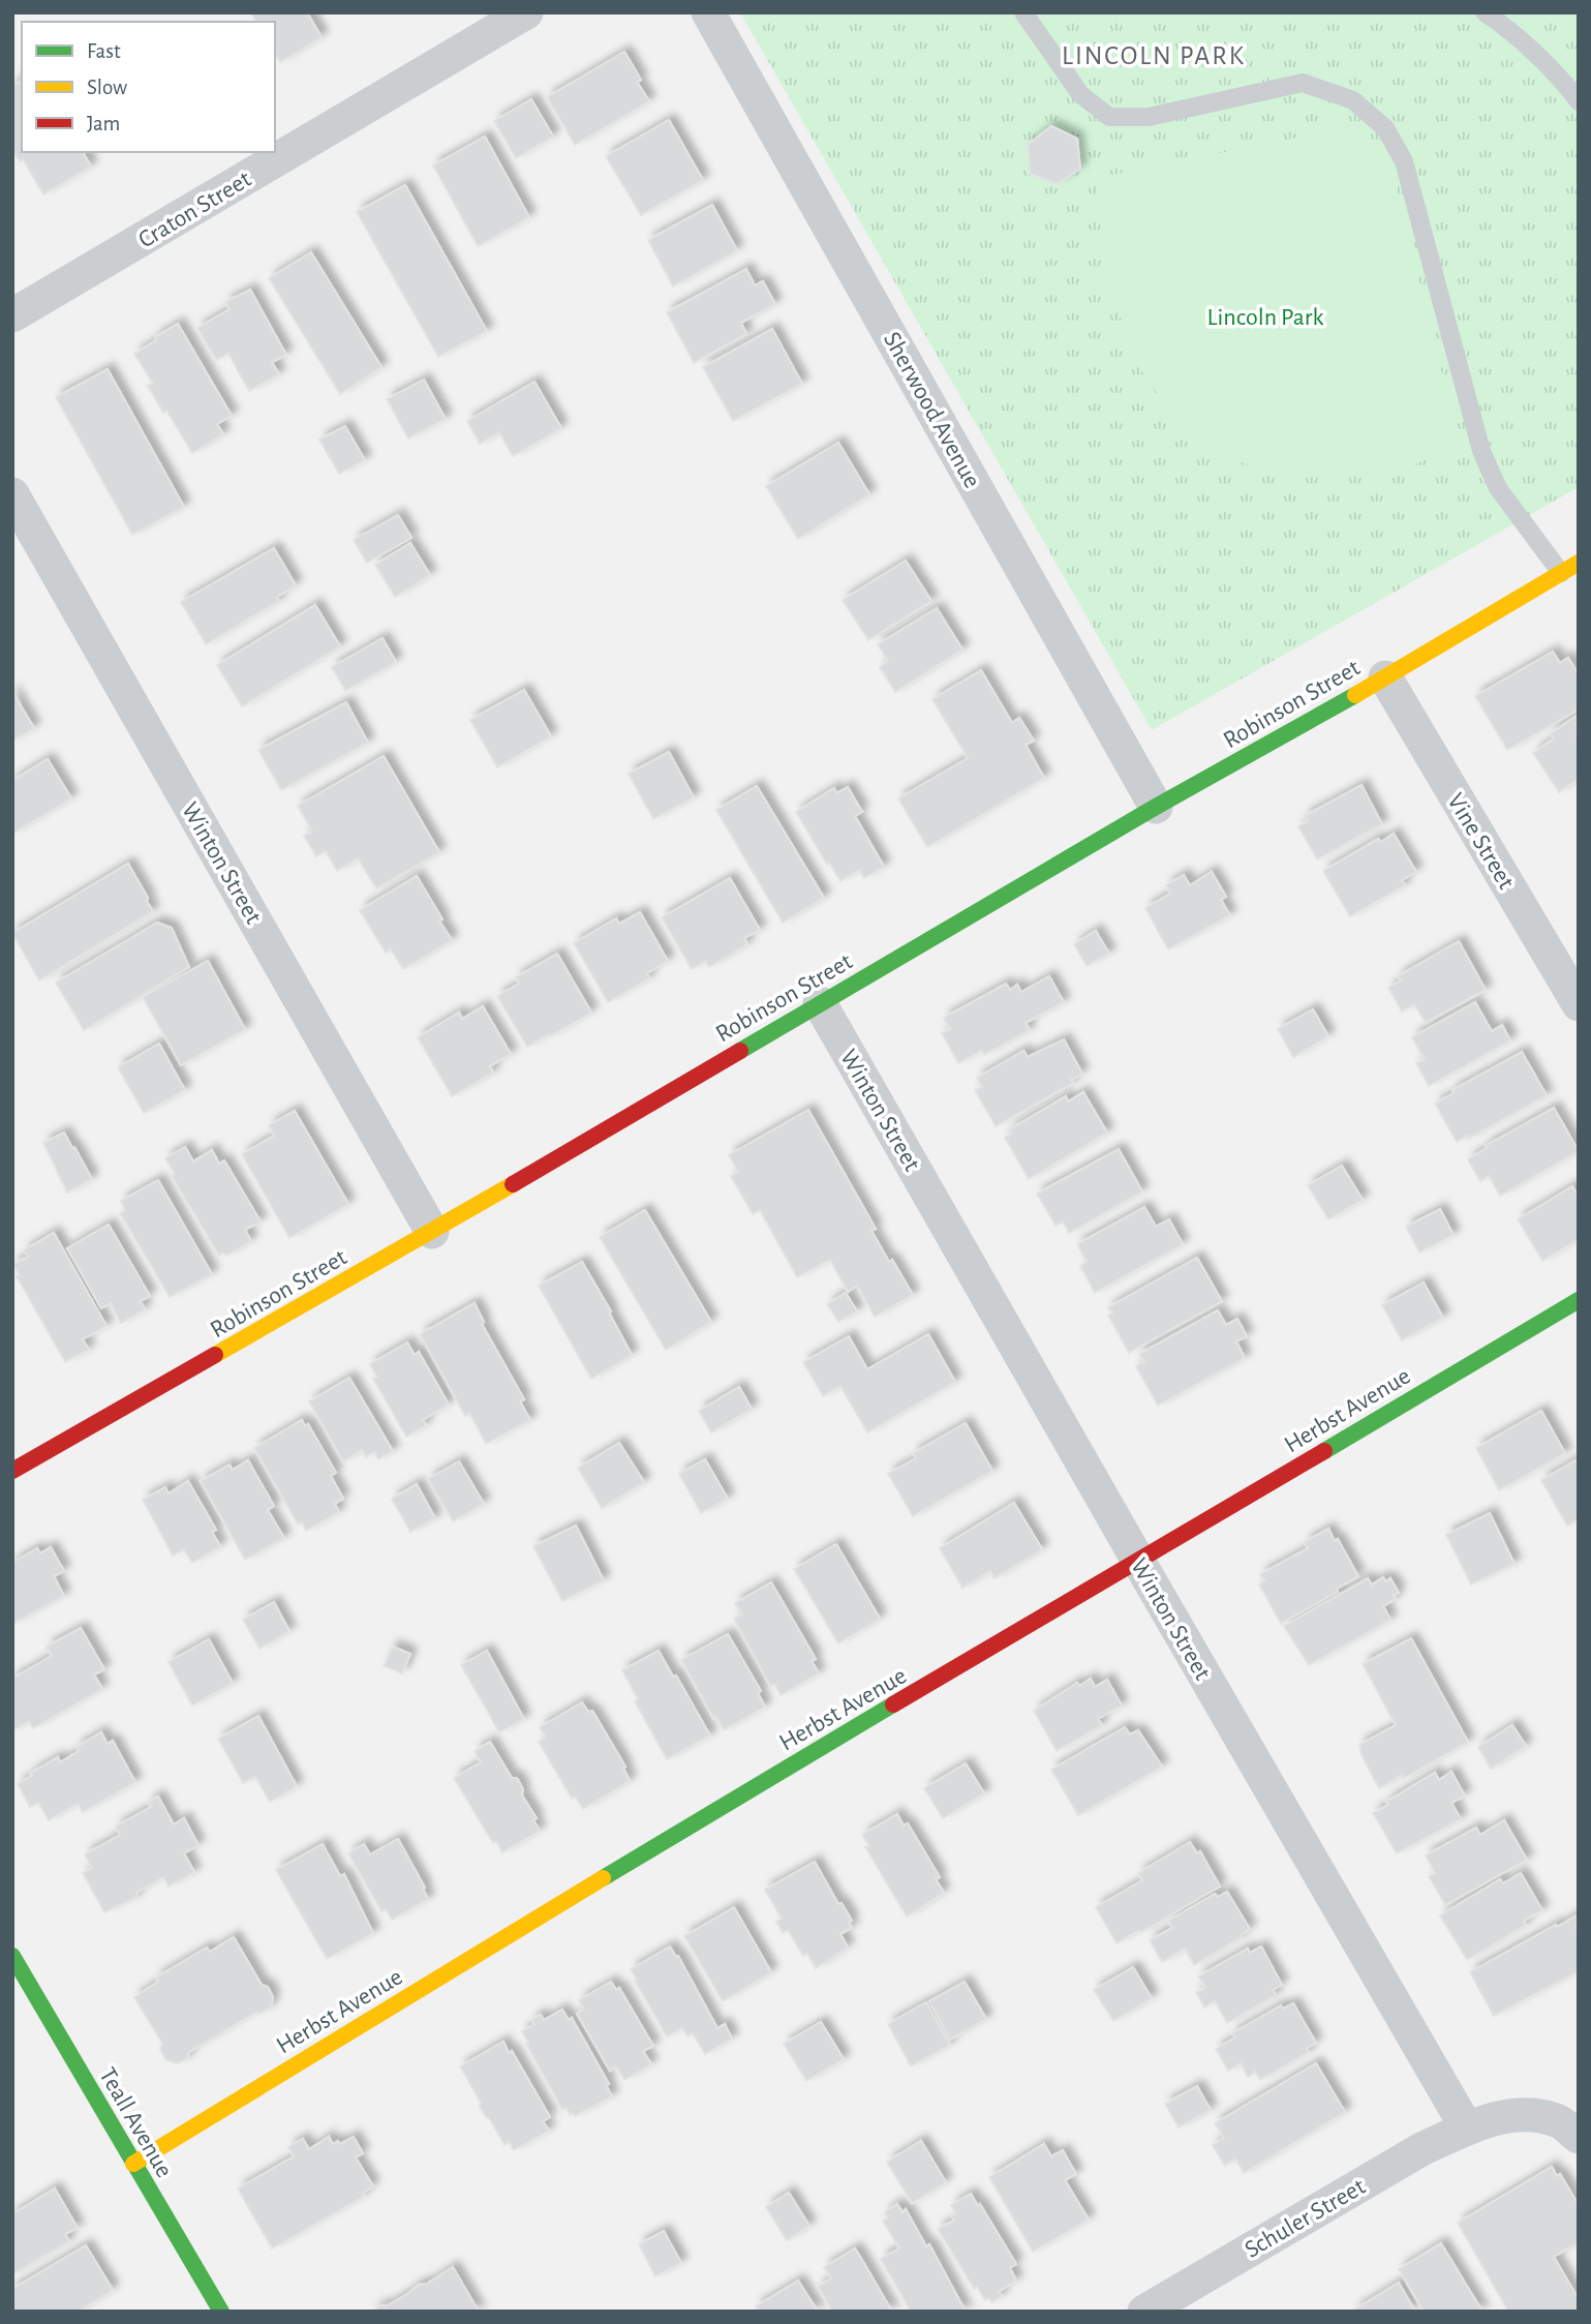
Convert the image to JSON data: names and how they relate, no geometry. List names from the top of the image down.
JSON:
{
  "streets": {
    "street": [
      "Craton Street",
      "Sherwood Avenue",
      "Robinson Street",
      "Vine Street",
      "Winton Street",
      "Herbst Avenue",
      "Teall Avenue",
      "Schuler Street"
    ]
  },
  "crossings": [
    ["Sherwood Avenue", "Robinson Street"],
    ["Robinson Street", "Vine Street"],
    ["Robinson Street", "Winton Street"],
    ["Winton Street", "Herbst Avenue"],
    ["Winton Street", "Schuler Street"],
    ["Herbst Avenue", "Teall Avenue"]
  ],
  "districts": ["LINCOLN PARK"],
  "parks": ["Lincoln Park"],
  "legend": ["Fast", "Slow", "Jam"]
}
